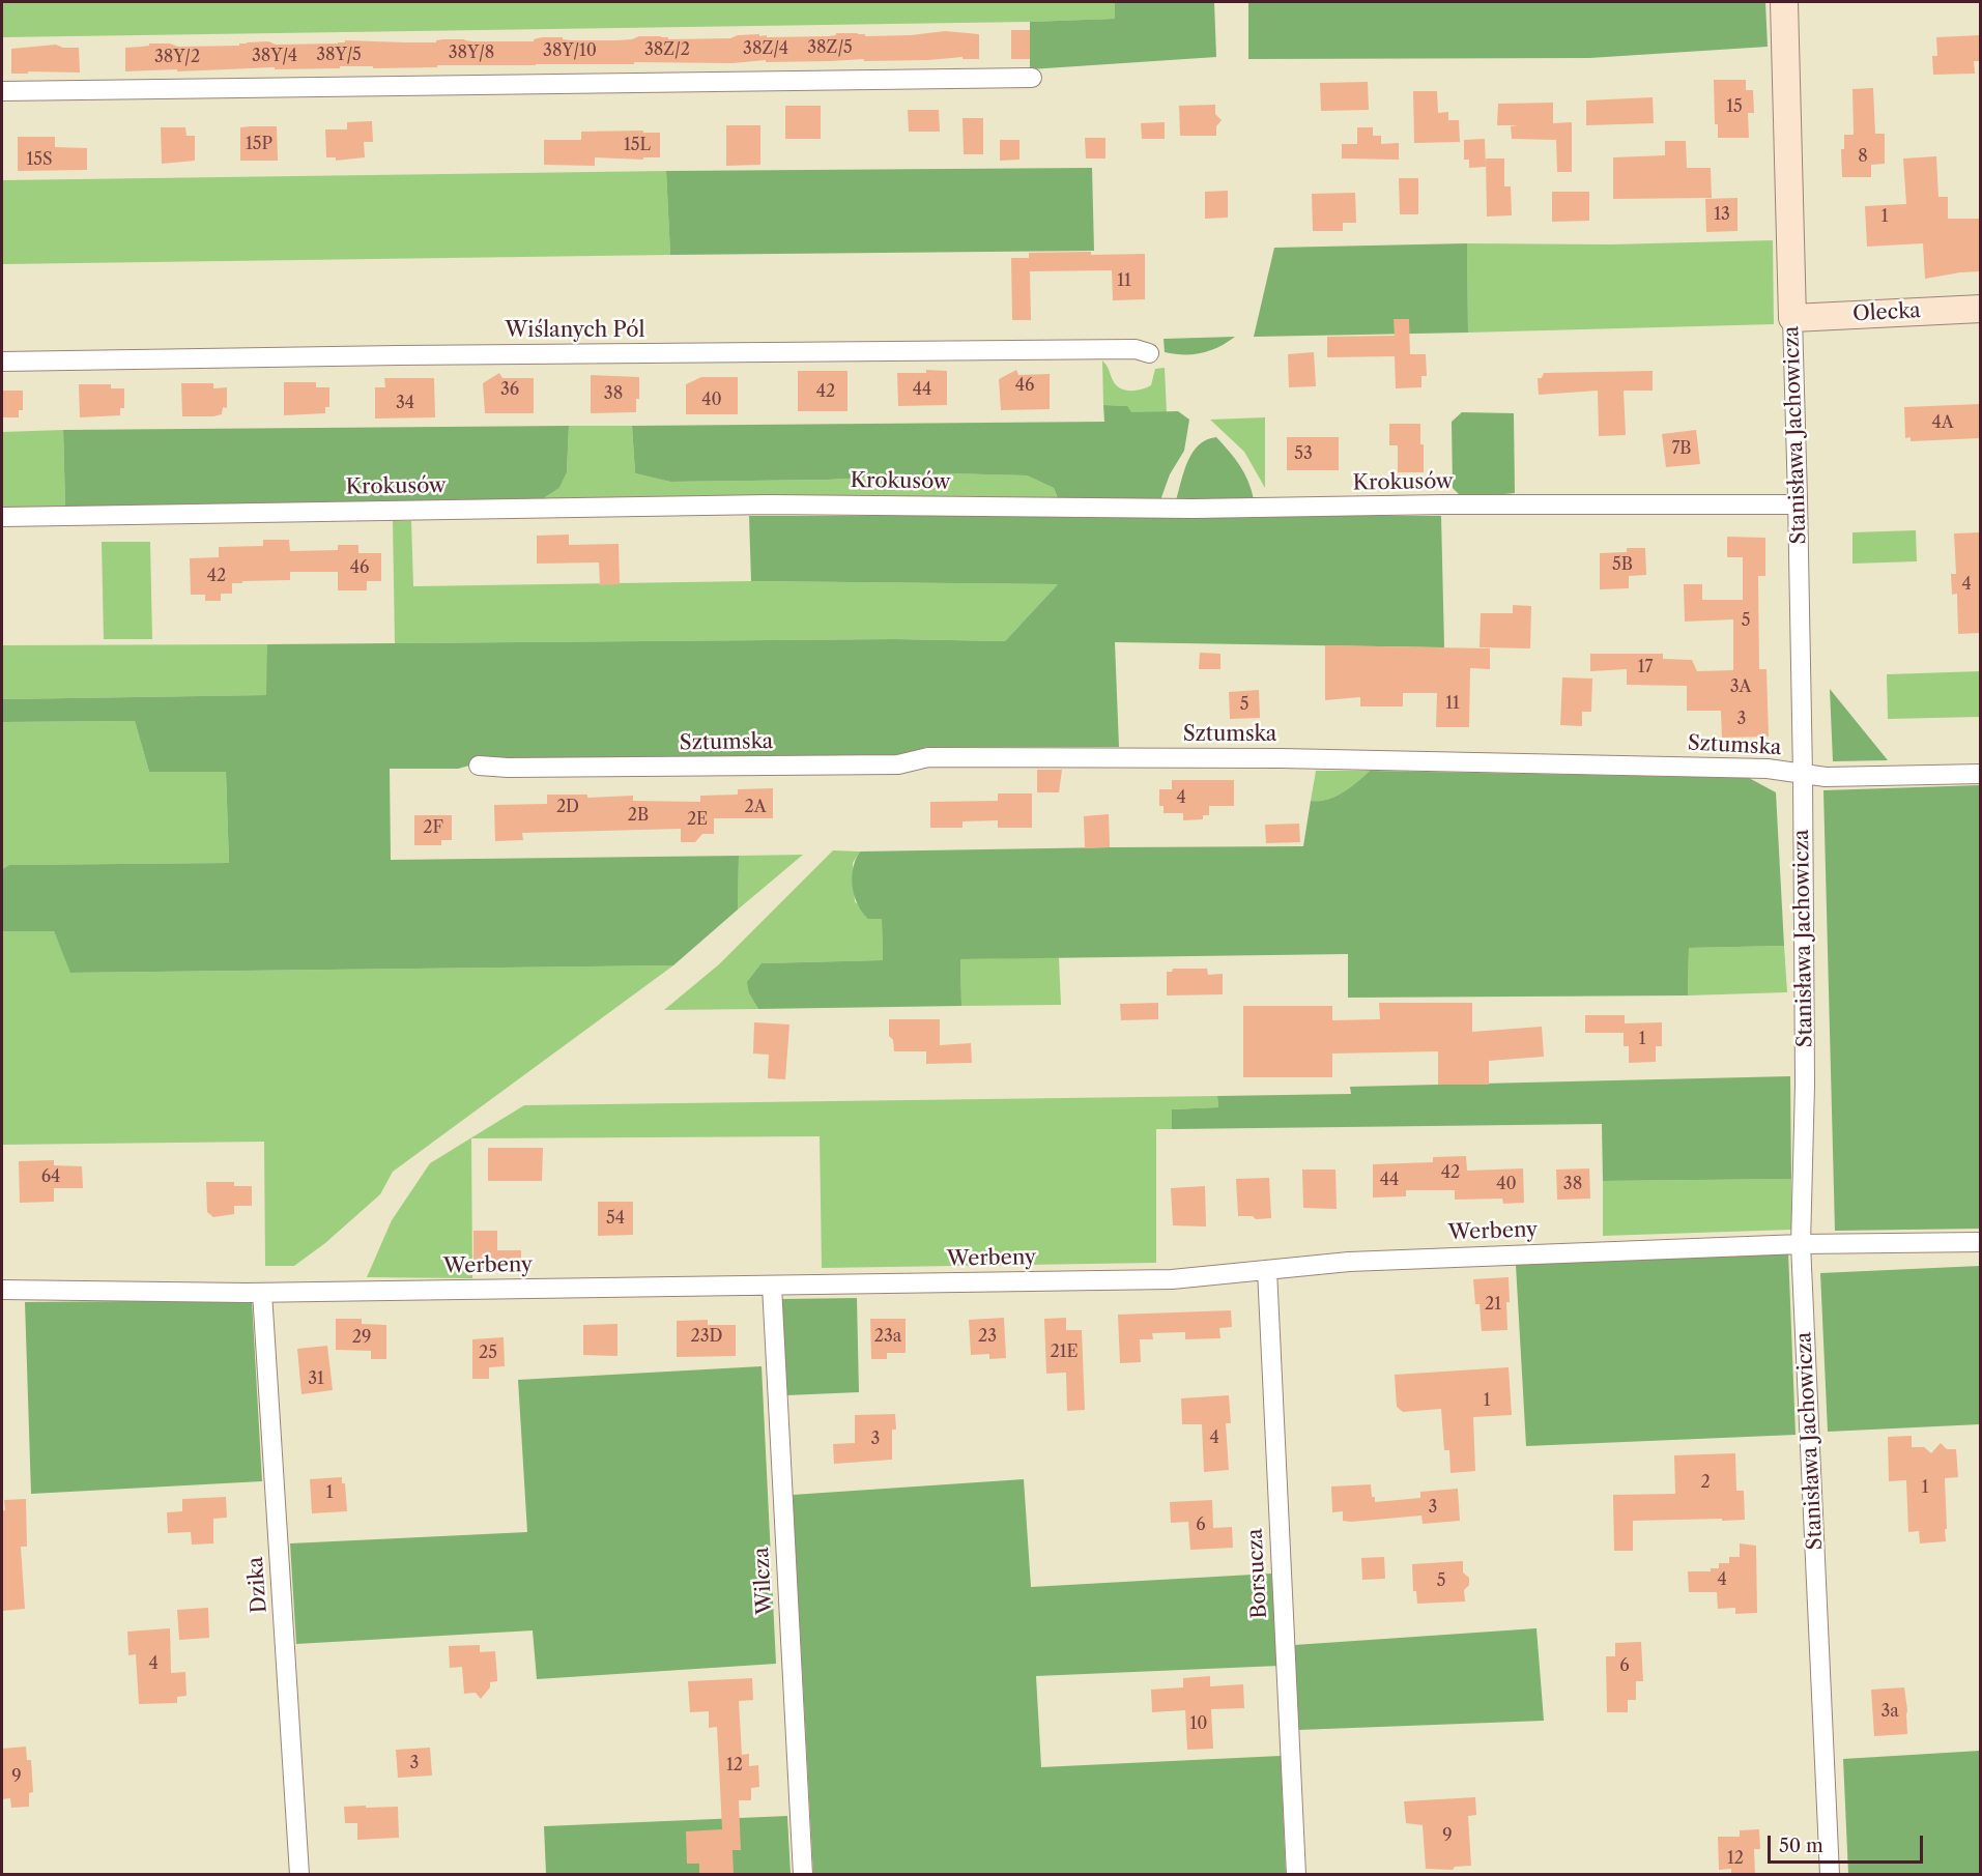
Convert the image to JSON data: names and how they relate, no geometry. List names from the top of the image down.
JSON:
{
  "streets": {
    "street": [
      "Olecka",
      "Wiślanych Pól",
      "Stanisława Jachowicza",
      "Krokusów",
      "Sztumska",
      "Werbeny",
      "Borsucza",
      "Wilcza",
      "Dzika"
    ]
  },
  "crossings": [
    ["Olecka", "Stanisława Jachowicza"],
    ["Stanisława Jachowicza", "Krokusów"],
    ["Stanisława Jachowicza", "Sztumska"],
    ["Stanisława Jachowicza", "Werbeny"],
    ["Werbeny", "Borsucza"],
    ["Werbeny", "Wilcza"],
    ["Werbeny", "Dzika"]
  ],
  "house_numbers": [
    "38Z/5",
    "38Z/4",
    "38Z/2",
    "38Y/10",
    "38Y/8",
    "38Y/5",
    "38Y/4",
    "38Y/2",
    "15",
    "15P",
    "15L",
    "8",
    "15S",
    "13",
    "1",
    "11",
    "46",
    "36",
    "44",
    "42",
    "38",
    "40",
    "34",
    "4A",
    "7B",
    "53",
    "5B",
    "46",
    "42",
    "4",
    "5",
    "17",
    "3A",
    "11",
    "5",
    "3",
    "4",
    "2D",
    "2A",
    "2B",
    "2E",
    "2F",
    "1",
    "42",
    "64",
    "44",
    "40",
    "38",
    "54",
    "21",
    "23D",
    "23a",
    "23",
    "29",
    "21E",
    "25",
    "31",
    "1",
    "4",
    "3",
    "2",
    "1",
    "1",
    "3",
    "6",
    "4",
    "5",
    "4",
    "6",
    "3a",
    "10",
    "3",
    "12",
    "9",
    "9",
    "12"
  ],
  "scale_bar": "50 m"
}
